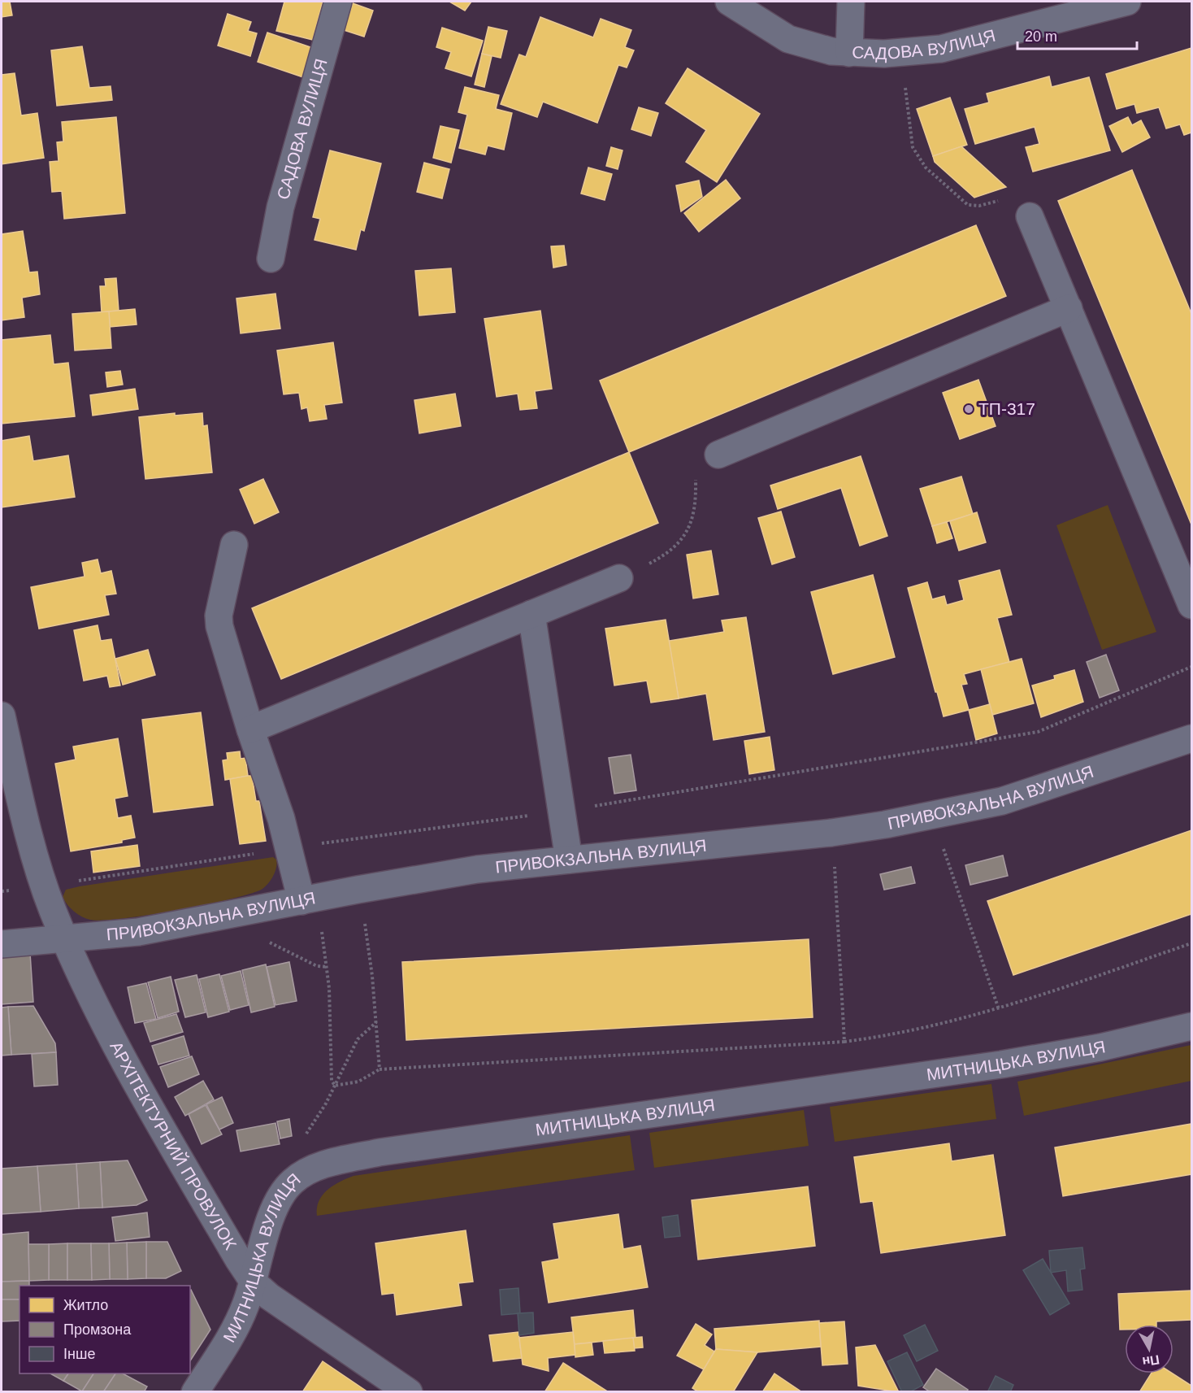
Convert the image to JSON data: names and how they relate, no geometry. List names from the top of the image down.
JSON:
{
  "streets": {
    "street": [
      "САДОВА ВУЛИЦЯ",
      "ПРИВОКЗАЛЬНА ВУЛИЦЯ",
      "МИТНИЦЬКА ВУЛИЦЯ",
      "АРХІТЕКТУРНИЙ ПРОВУЛОК"
    ]
  },
  "crossings": [
    ["ПРИВОКЗАЛЬНА ВУЛИЦЯ", "АРХІТЕКТУРНИЙ ПРОВУЛОК"],
    ["МИТНИЦЬКА ВУЛИЦЯ", "АРХІТЕКТУРНИЙ ПРОВУЛОК"]
  ],
  "places": ["ТП-317"],
  "legend": ["Житло", "Промзона", "Інше"],
  "scale_bar": "20 m",
  "north": "bottom"
}
